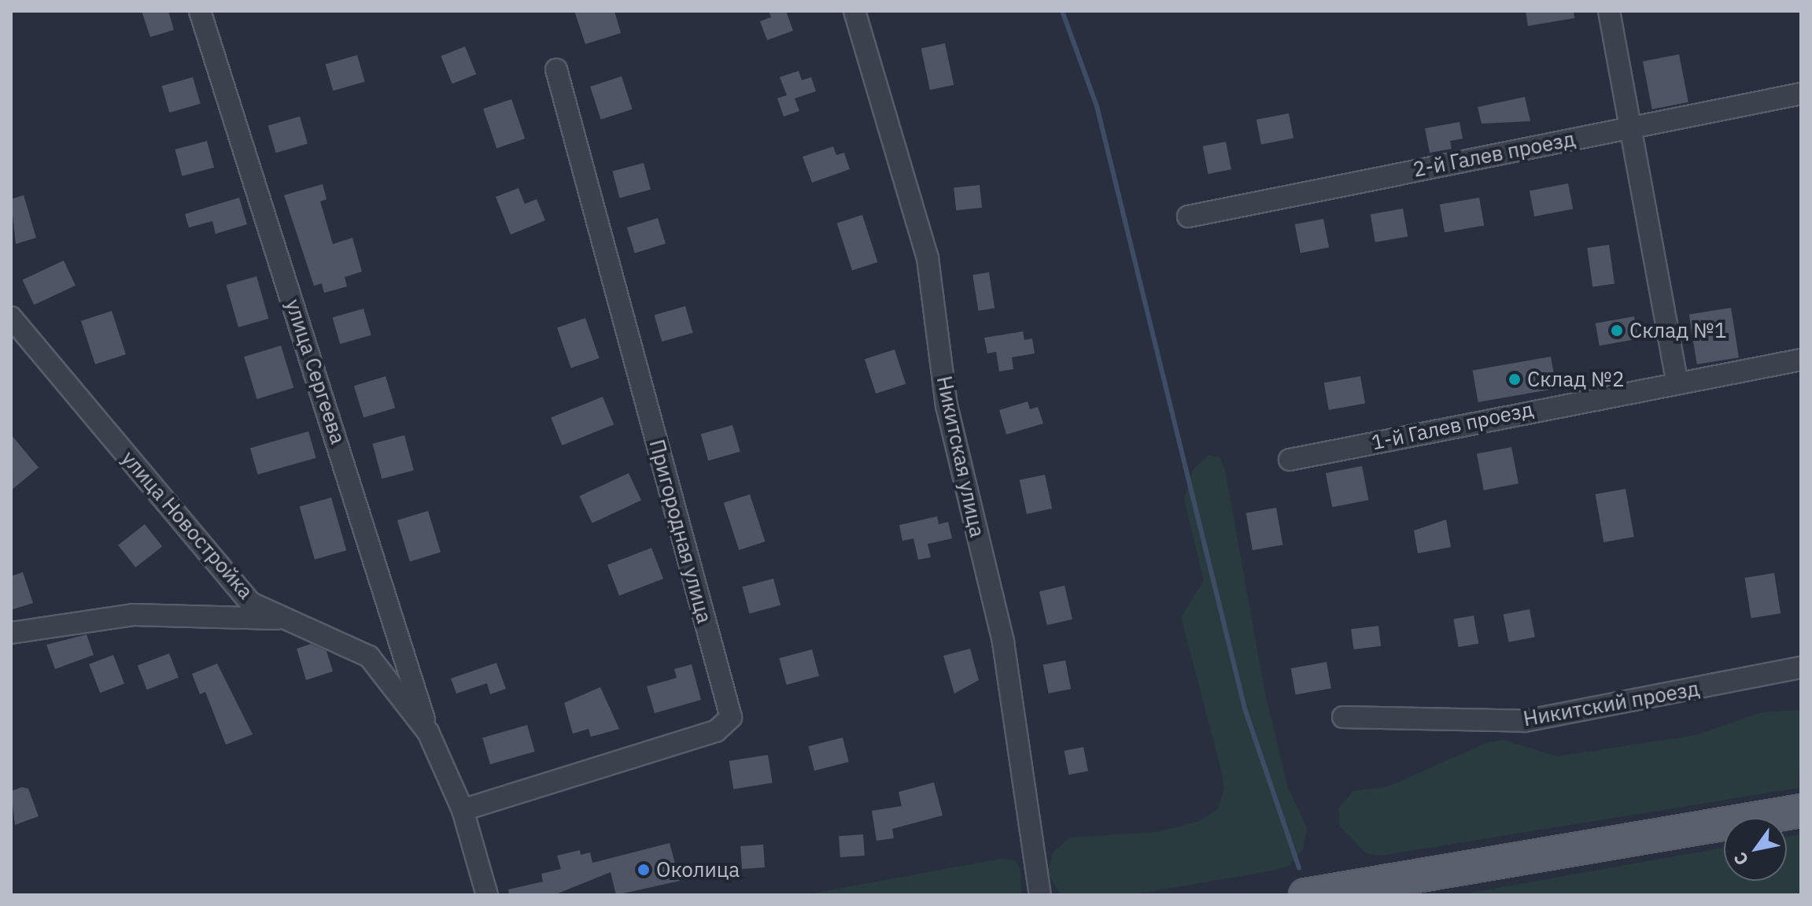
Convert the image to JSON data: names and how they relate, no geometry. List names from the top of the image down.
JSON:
{
  "streets": {
    "street": [
      "2-й Галев проезд",
      "улица Сергеева",
      "1-й Галев проезд",
      "Никитская улица",
      "улица Новостройка",
      "Пригородная улица",
      "Никитский проезд"
    ]
  },
  "crossings": [
    ["улица Сергеева", "улица Новостройка"],
    ["улица Новостройка", "Пригородная улица"]
  ],
  "places": ["Склад №1", "Склад №2", "Околица"],
  "north": "bottom left"
}
